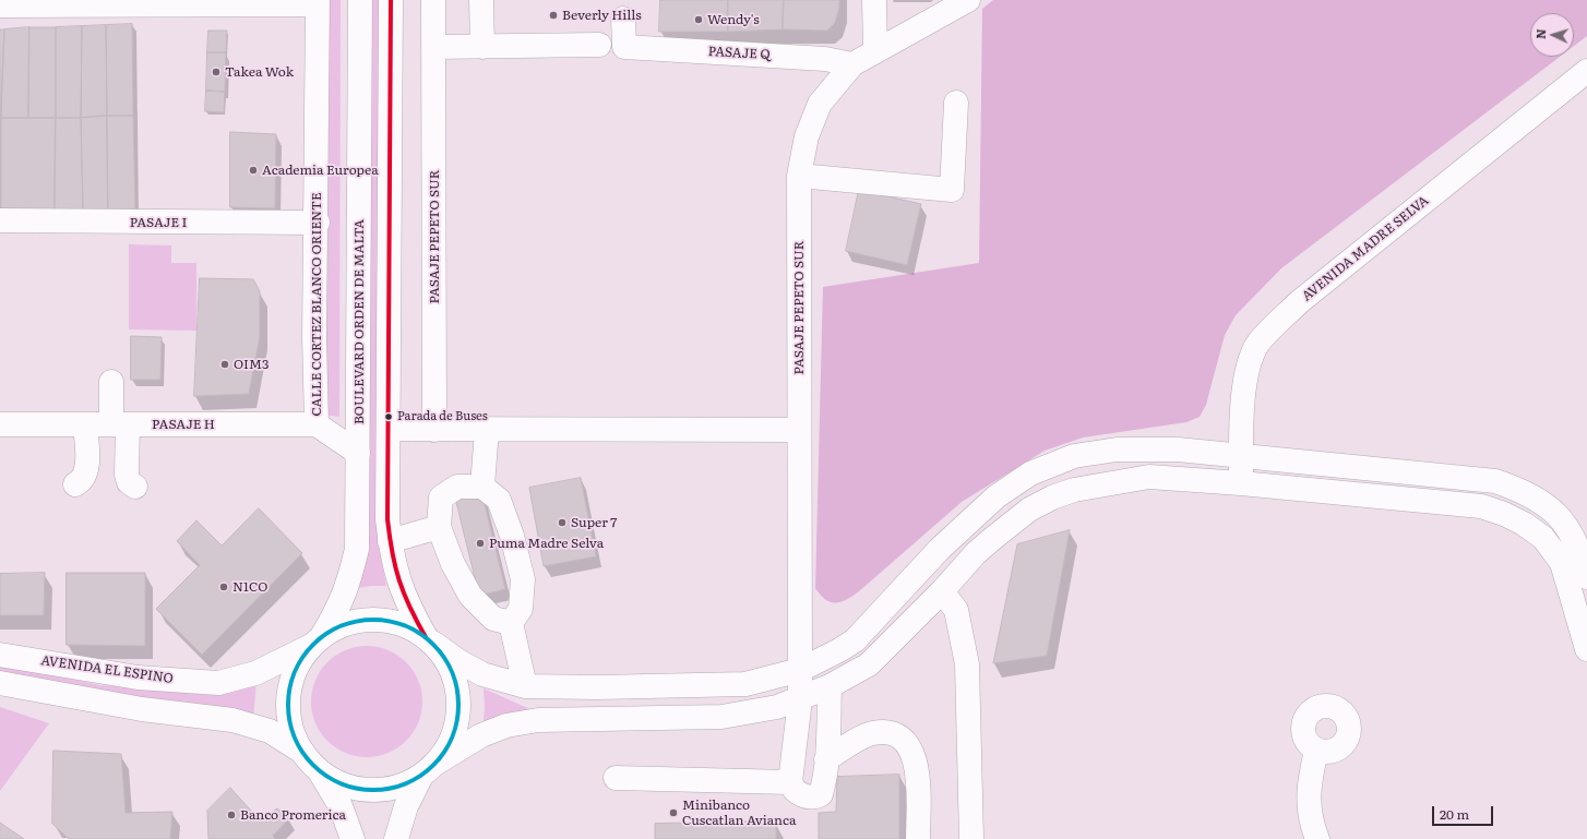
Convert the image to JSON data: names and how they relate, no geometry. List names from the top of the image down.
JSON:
{
  "streets": {
    "main road": [
      "PASAJE Q",
      "PASAJE I",
      "PASAJE PEPETO SUR",
      "AVENIDA MADRE SELVA",
      "CALLE CORTEZ BLANCO ORIENTE",
      "BOULEVARD ORDEN DE MALTA",
      "PASAJE H",
      "AVENIDA EL ESPINO"
    ]
  },
  "crossings": [
    ["PASAJE Q", "PASAJE PEPETO SUR"],
    ["PASAJE I", "CALLE CORTEZ BLANCO ORIENTE"],
    ["PASAJE PEPETO SUR", "AVENIDA EL ESPINO"],
    ["AVENIDA MADRE SELVA", "AVENIDA EL ESPINO"],
    ["CALLE CORTEZ BLANCO ORIENTE", "PASAJE H"],
    ["BOULEVARD ORDEN DE MALTA", "AVENIDA EL ESPINO"]
  ],
  "places": [
    "Beverly Hills",
    "Wendy's",
    "Takea Wok",
    "Academia Europea",
    "OIM3",
    "Parada de Buses",
    "Super 7",
    "Puma Madre Selva",
    "N1CO",
    "Minibanco Cuscatlan Avianca",
    "Banco Promerica"
  ],
  "scale_bar": "20 m",
  "north": "left"
}
